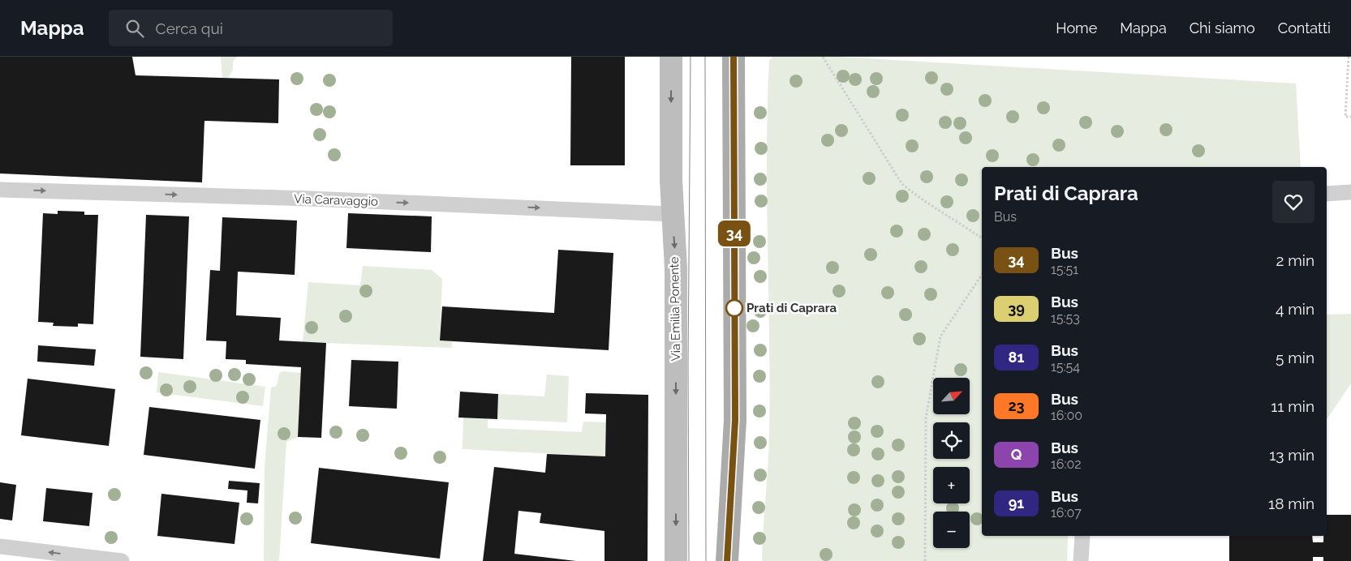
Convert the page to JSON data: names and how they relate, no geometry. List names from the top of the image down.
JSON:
{
  "streets": {
    "street": ["Via Emilia Ponente"],
    "lane": ["Via Caravaggio"]
  },
  "crossings": [
    ["Via Caravaggio", "Via Emilia Ponente"]
  ],
  "one_way": ["Via Caravaggio", "Via Emilia Ponente"],
  "places": ["Prati di Caprara"],
  "lines": ["bus line 34"],
  "north": "top right",
  "page": {
    "header": "Mappa",
    "search": "Cerca qui",
    "nav": [
      "Home",
      "Mappa",
      "Chi siamo",
      "Contatti"
    ],
    "on_map": "34",
    "heading": ["Prati di Caprara", "Bus"],
    "list": [
      {
        "mark": "34",
        "name": "Bus",
        "note": "15:51",
        "value": "2 min"
      },
      {
        "mark": "39",
        "name": "Bus",
        "note": "15:53",
        "value": "4 min"
      },
      {
        "mark": "81",
        "name": "Bus",
        "note": "15:54",
        "value": "5 min"
      },
      {
        "mark": "23",
        "name": "Bus",
        "note": "16:00",
        "value": "11 min"
      },
      {
        "mark": "Q",
        "name": "Bus",
        "note": "16:02",
        "value": "13 min"
      },
      {
        "mark": "91",
        "name": "Bus",
        "note": "16:07",
        "value": "18 min"
      }
    ],
    "map_buttons": ["+", "−"]
  }
}
